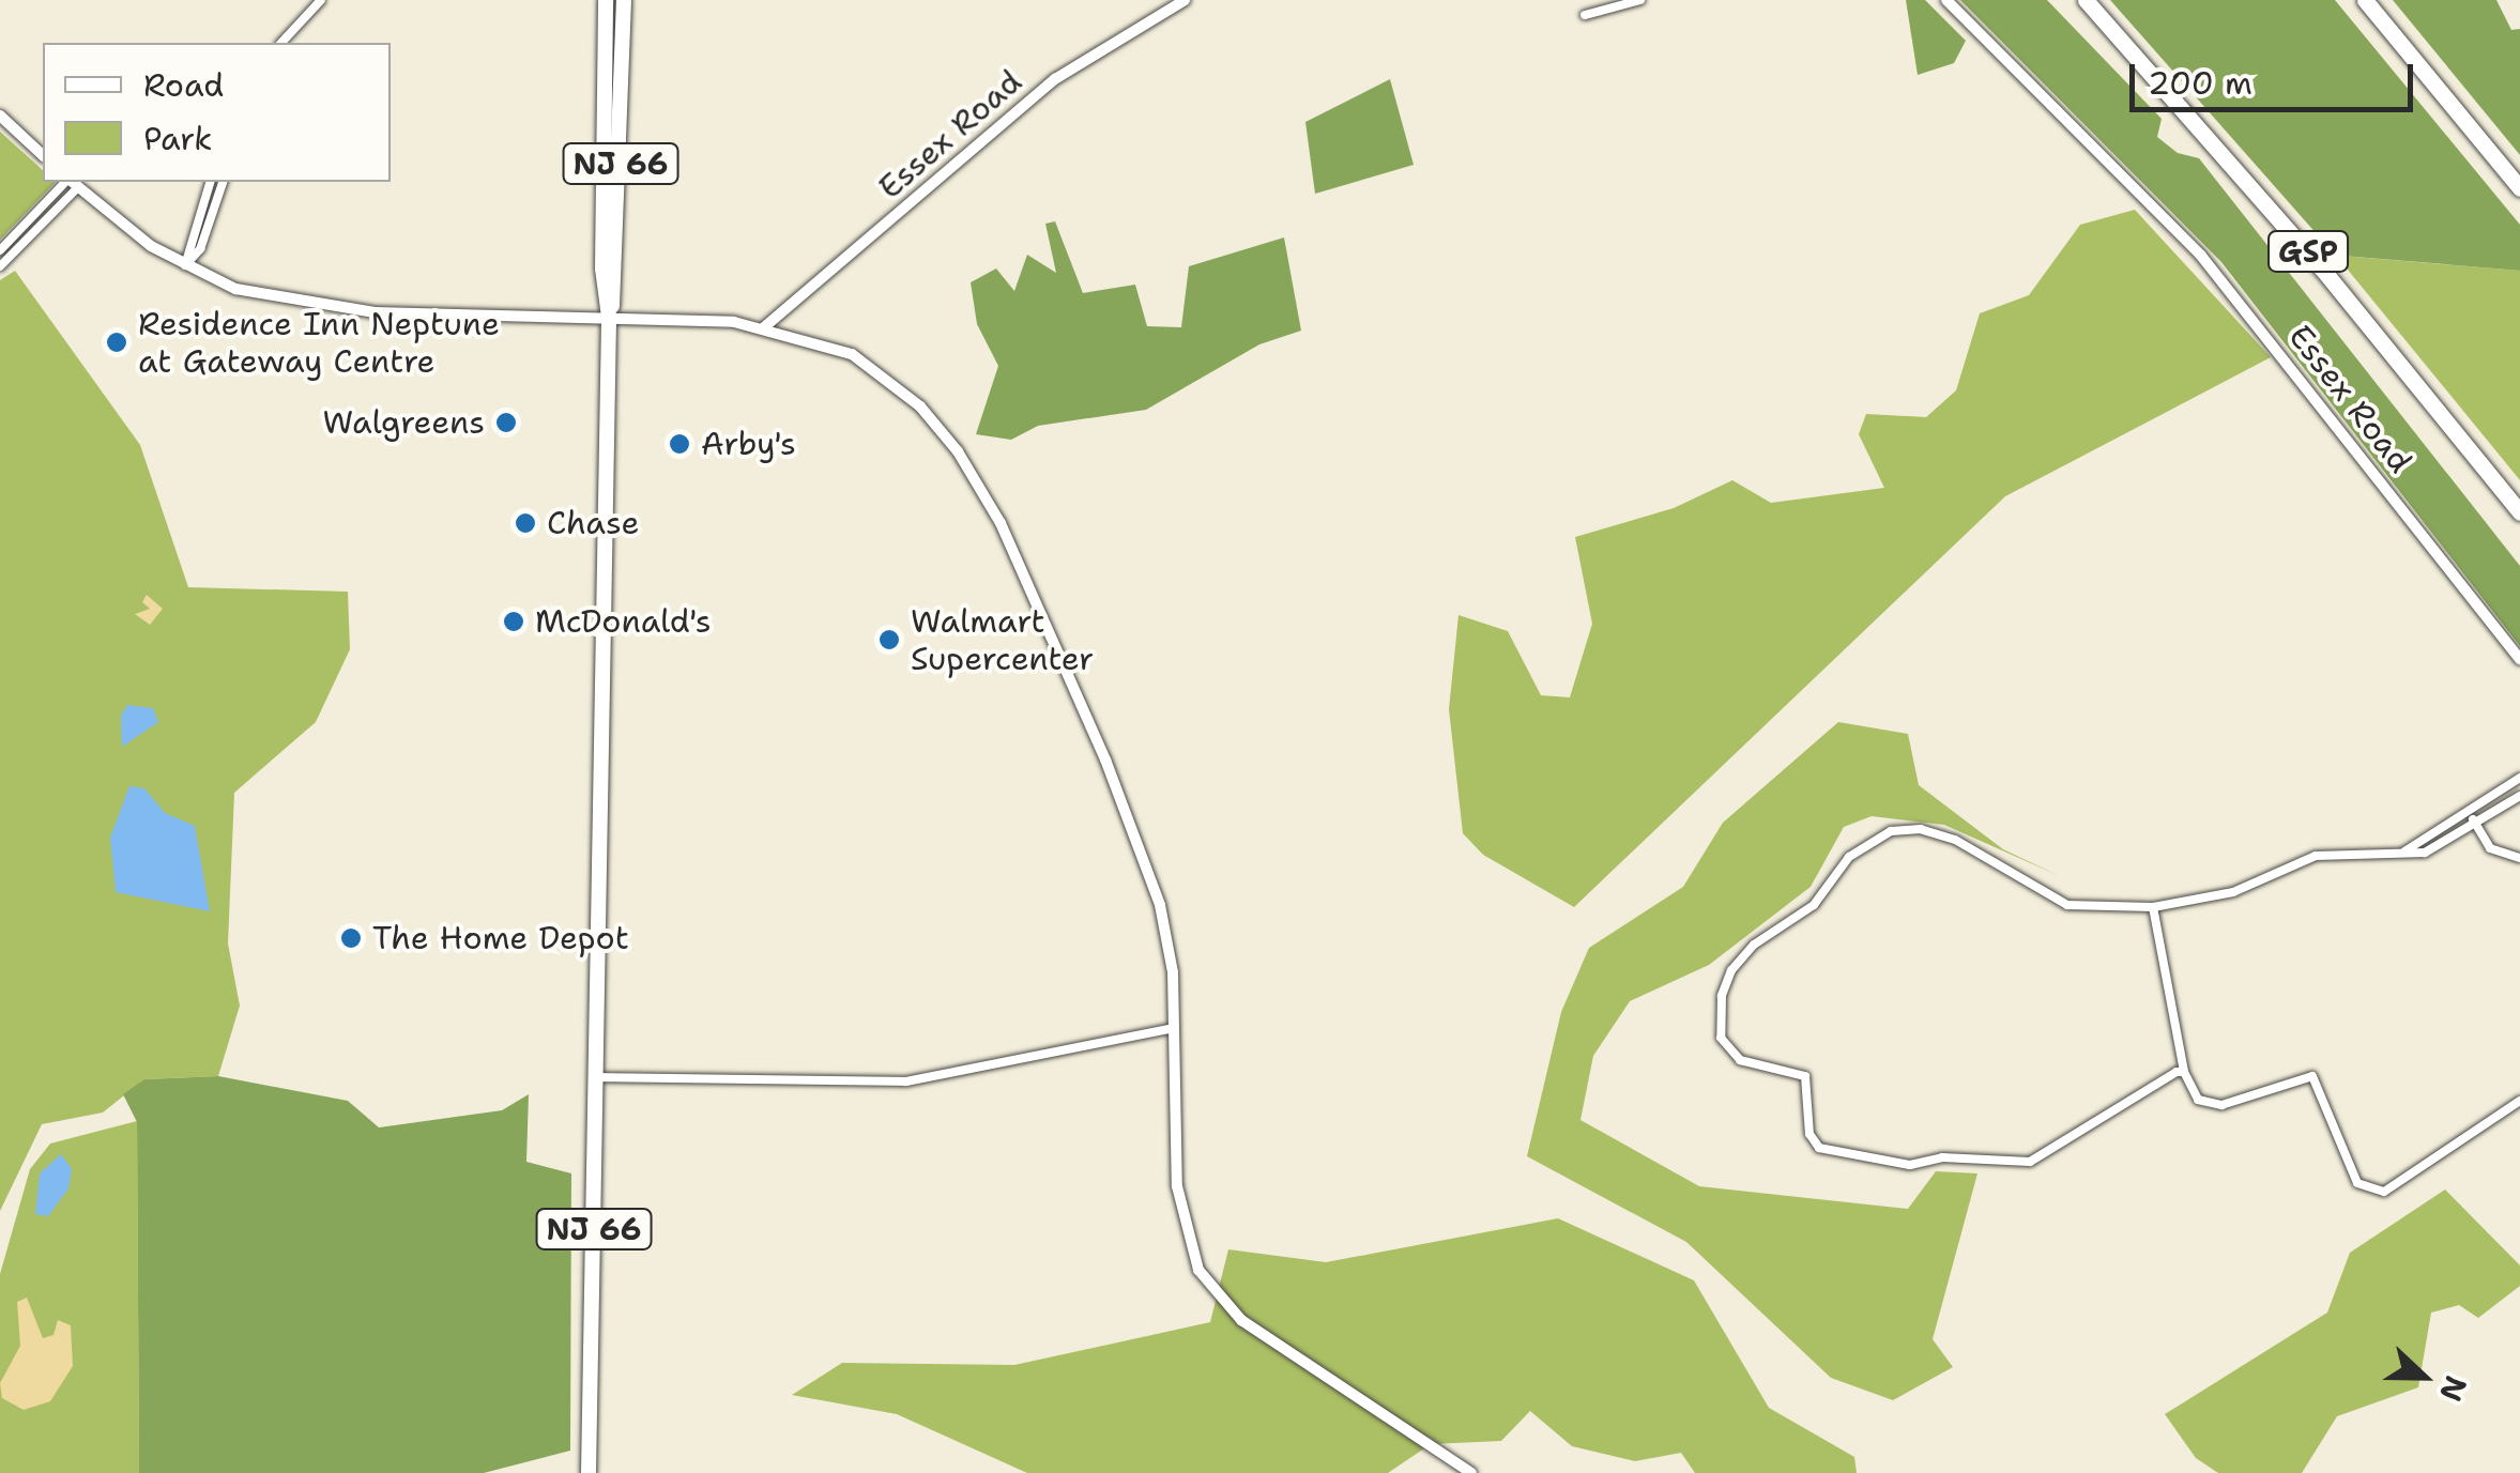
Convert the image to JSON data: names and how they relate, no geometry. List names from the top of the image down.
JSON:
{
  "streets": {
    "highway": ["NJ 66", "GSP"],
    "street": ["Essex Road"]
  },
  "places": [
    "Residence Inn Neptune at Gateway Centre",
    "Walgreens",
    "Arby's",
    "Chase",
    "McDonald's",
    "Walmart Supercenter",
    "The Home Depot"
  ],
  "legend": ["Road", "Park"],
  "scale_bar": "200 m",
  "north": "right"
}
